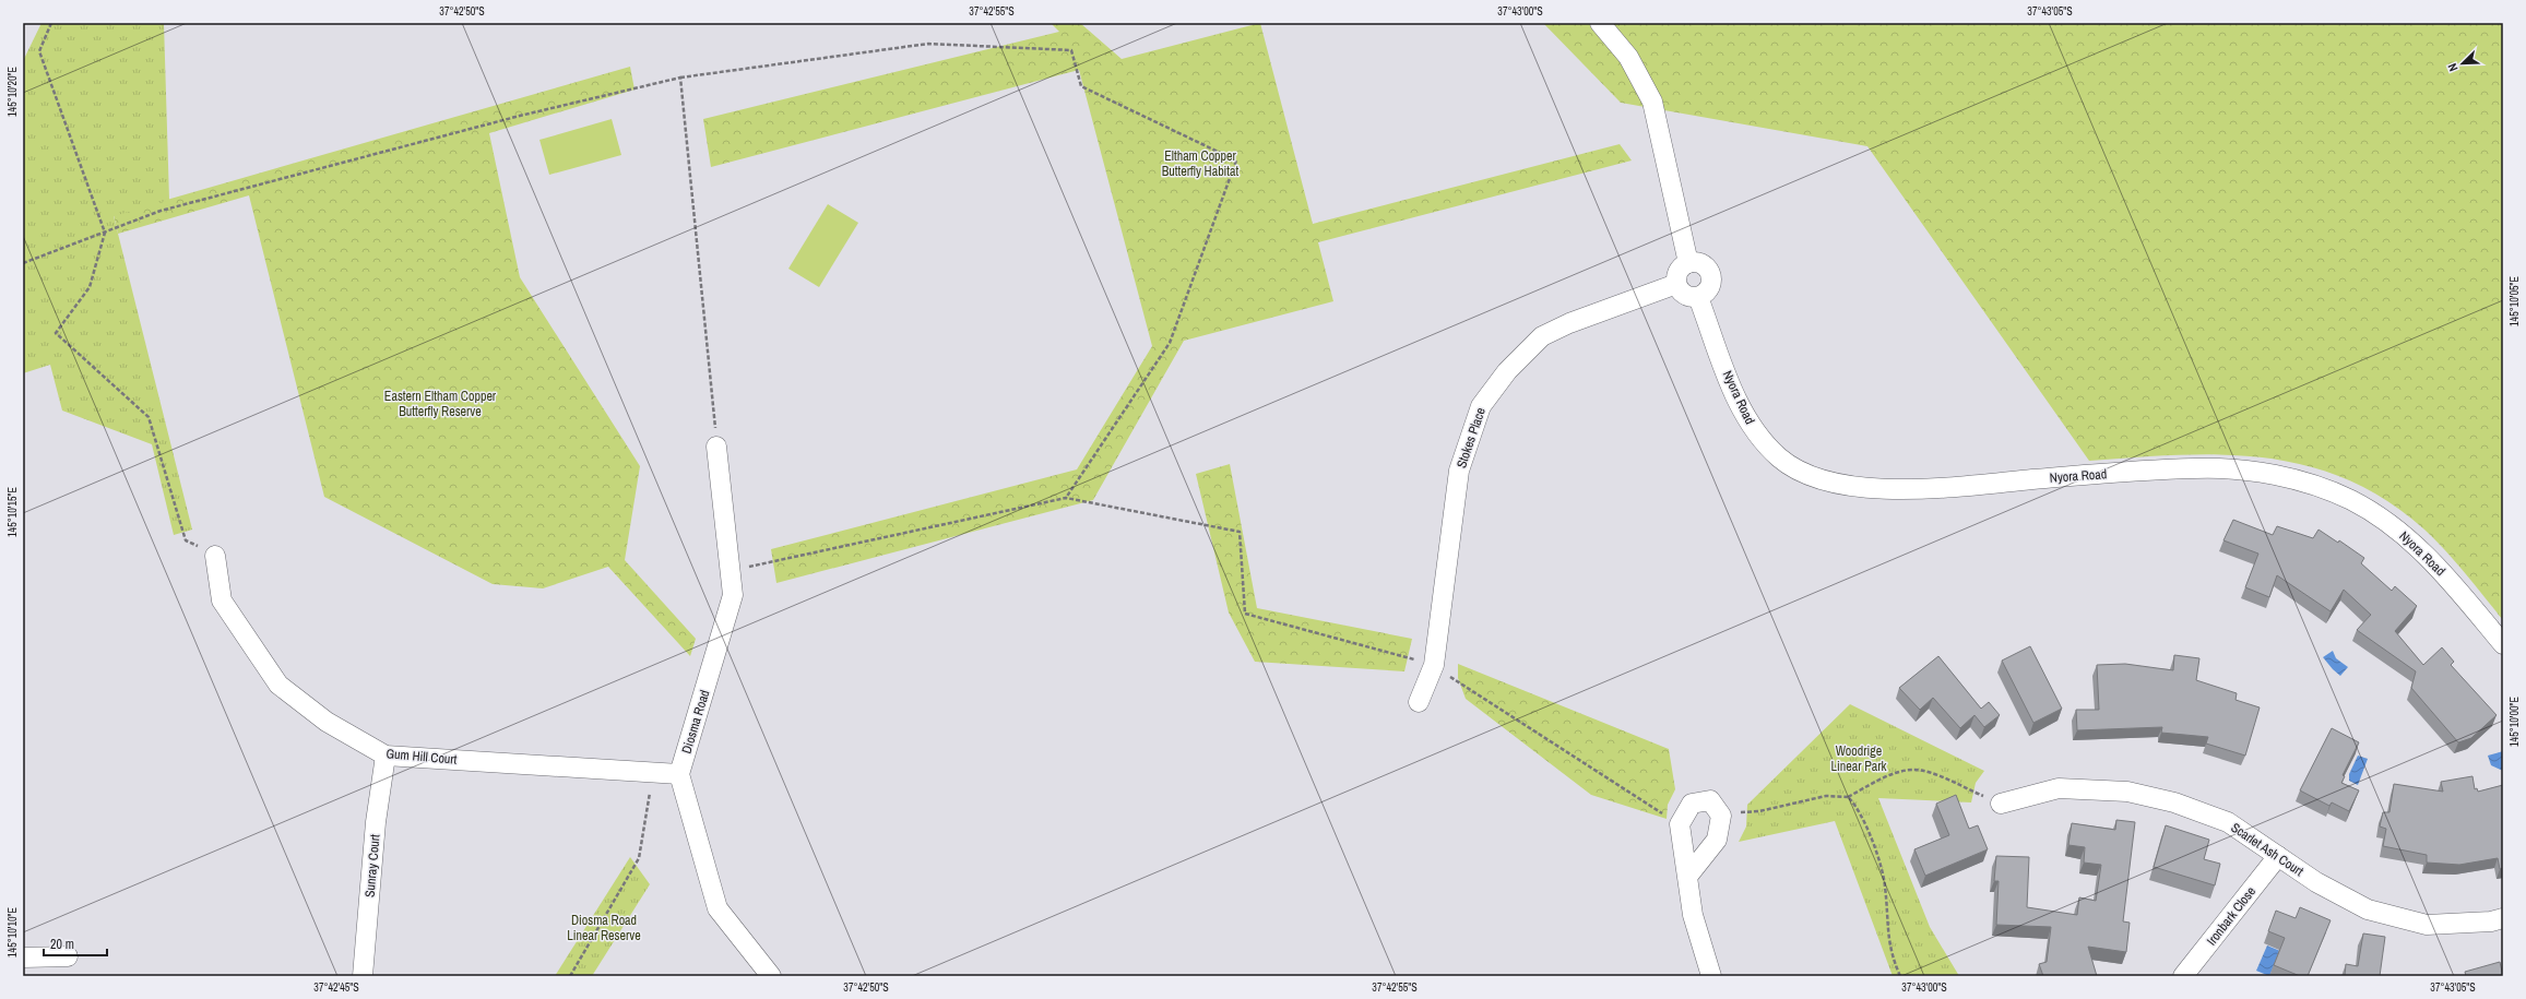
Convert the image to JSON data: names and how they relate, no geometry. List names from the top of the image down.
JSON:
{
  "streets": {
    "street": [
      "Nyora Road",
      "Stokes Place",
      "Diosma Road",
      "Gum Hill Court",
      "Scarlet Ash Court",
      "Sunray Court",
      "Ironbark Close"
    ]
  },
  "crossings": [
    ["Nyora Road", "Stokes Place"],
    ["Diosma Road", "Gum Hill Court"],
    ["Gum Hill Court", "Sunray Court"],
    ["Scarlet Ash Court", "Ironbark Close"]
  ],
  "parks": [
    "Eltham Copper Butterfly Habitat",
    "Eastern Eltham Copper Butterfly Reserve",
    "Woodrige Linear Park",
    "Diosma Road Linear Reserve"
  ],
  "scale_bar": "20 m",
  "north": "bottom left",
  "coordinates": [
    "37°42'50\"S",
    "37°42'55\"S",
    "37°43'00\"S",
    "37°43'05\"S",
    "145°10'20\"E",
    "145°10'05\"E",
    "145°10'15\"E",
    "145°10'00\"E",
    "145°10'10\"E",
    "37°42'45\"S"
  ]
}
